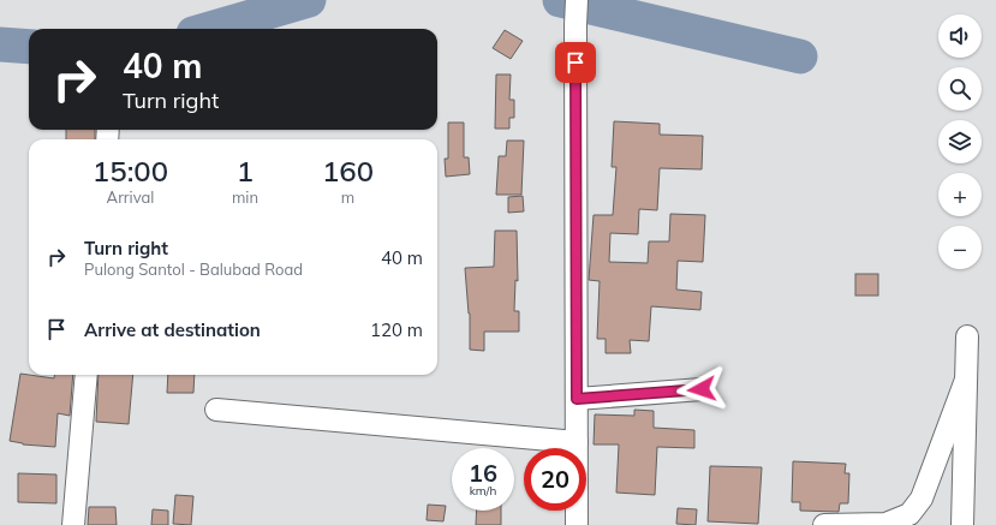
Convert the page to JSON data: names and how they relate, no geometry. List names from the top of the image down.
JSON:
{
  "page": {
    "map_buttons": ["+", "−"],
    "turn": ["40 m", "Turn right"],
    "eta": [
      "15:00",
      "Arrival",
      "1",
      "min",
      "160",
      "m"
    ],
    "list": [
      {
        "name": "Turn right",
        "note": "Pulong Santol - Balubad Road",
        "value": "40 m"
      },
      {
        "name": "Arrive at destination",
        "value": "120 m"
      }
    ],
    "speed": "16 km/h",
    "limit": "20"
  }
}
